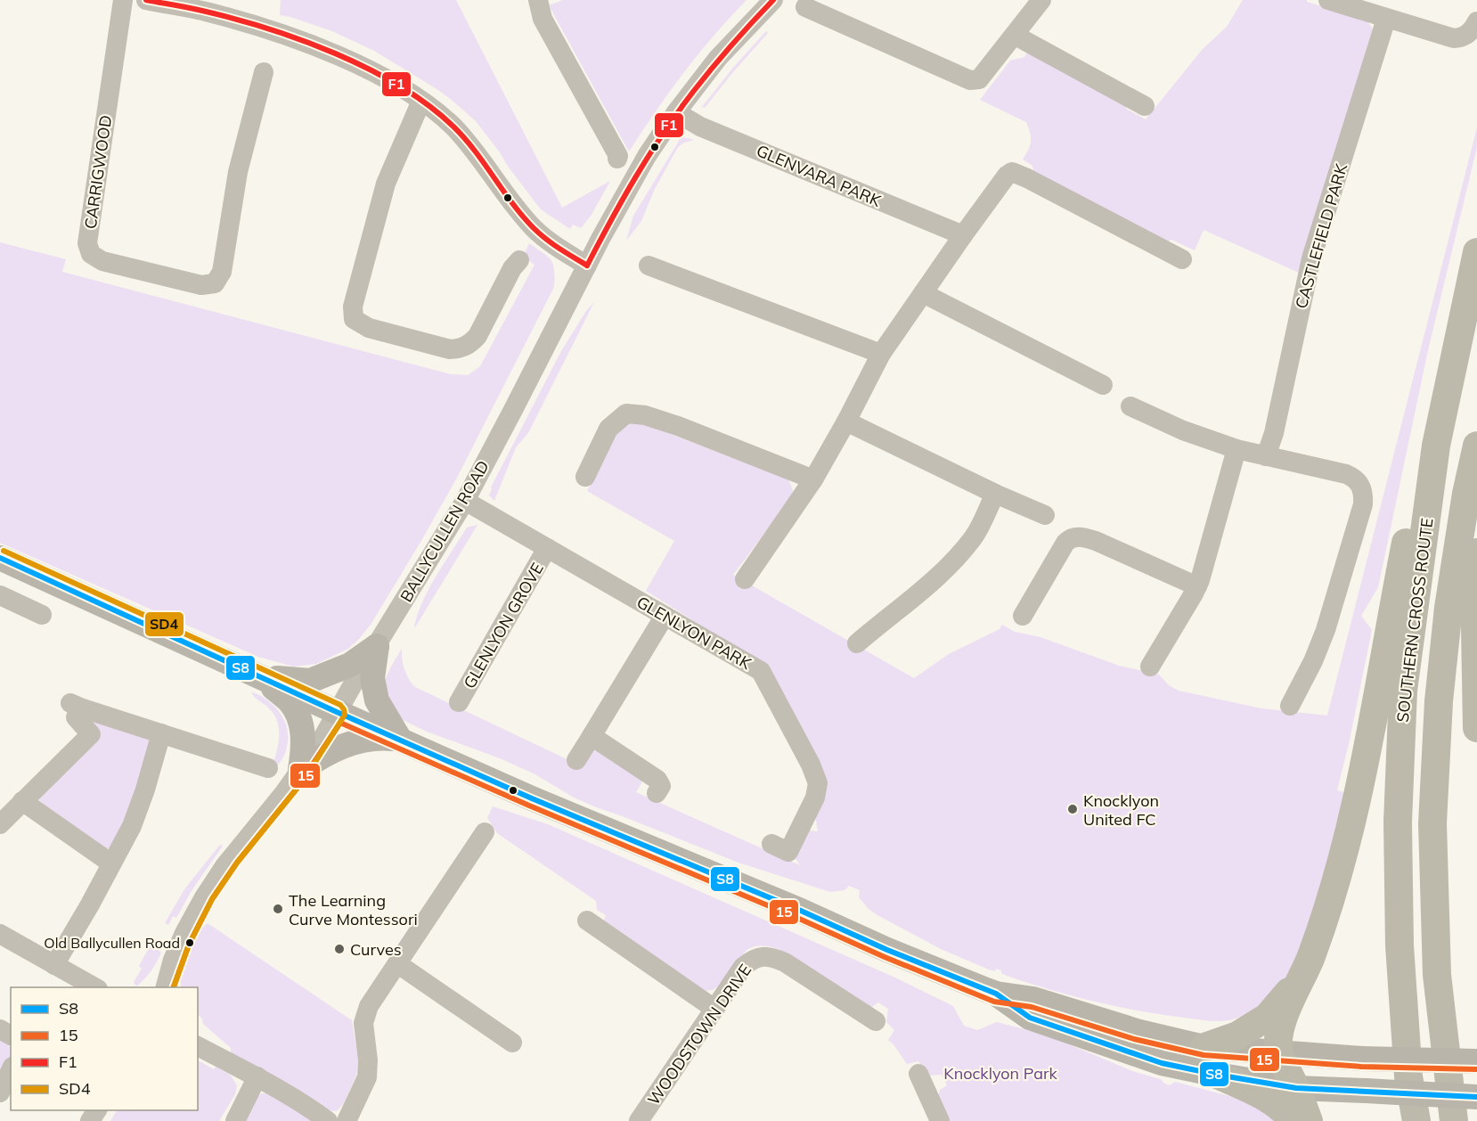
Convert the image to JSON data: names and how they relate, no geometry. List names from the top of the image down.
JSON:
{
  "streets": {
    "highway": ["SOUTHERN CROSS ROUTE"],
    "street": [
      "CARRIGWOOD",
      "GLENVARA PARK",
      "CASTLEFIELD PARK",
      "BALLYCULLEN ROAD",
      "GLENLYON GROVE",
      "GLENLYON PARK",
      "WOODSTOWN DRIVE"
    ]
  },
  "crossings": [
    ["GLENVARA PARK", "BALLYCULLEN ROAD"],
    ["BALLYCULLEN ROAD", "GLENLYON PARK"],
    ["GLENLYON GROVE", "GLENLYON PARK"]
  ],
  "parks": ["Knocklyon Park"],
  "places": [
    "Knocklyon United FC",
    "The Learning Curve Montessori",
    "Old Ballycullen Road",
    "Curves"
  ],
  "lines": [
    "transit line F1",
    "transit line SD4",
    "transit line S8",
    "transit line 15"
  ],
  "legend": [
    "S8",
    "15",
    "F1",
    "SD4"
  ]
}
